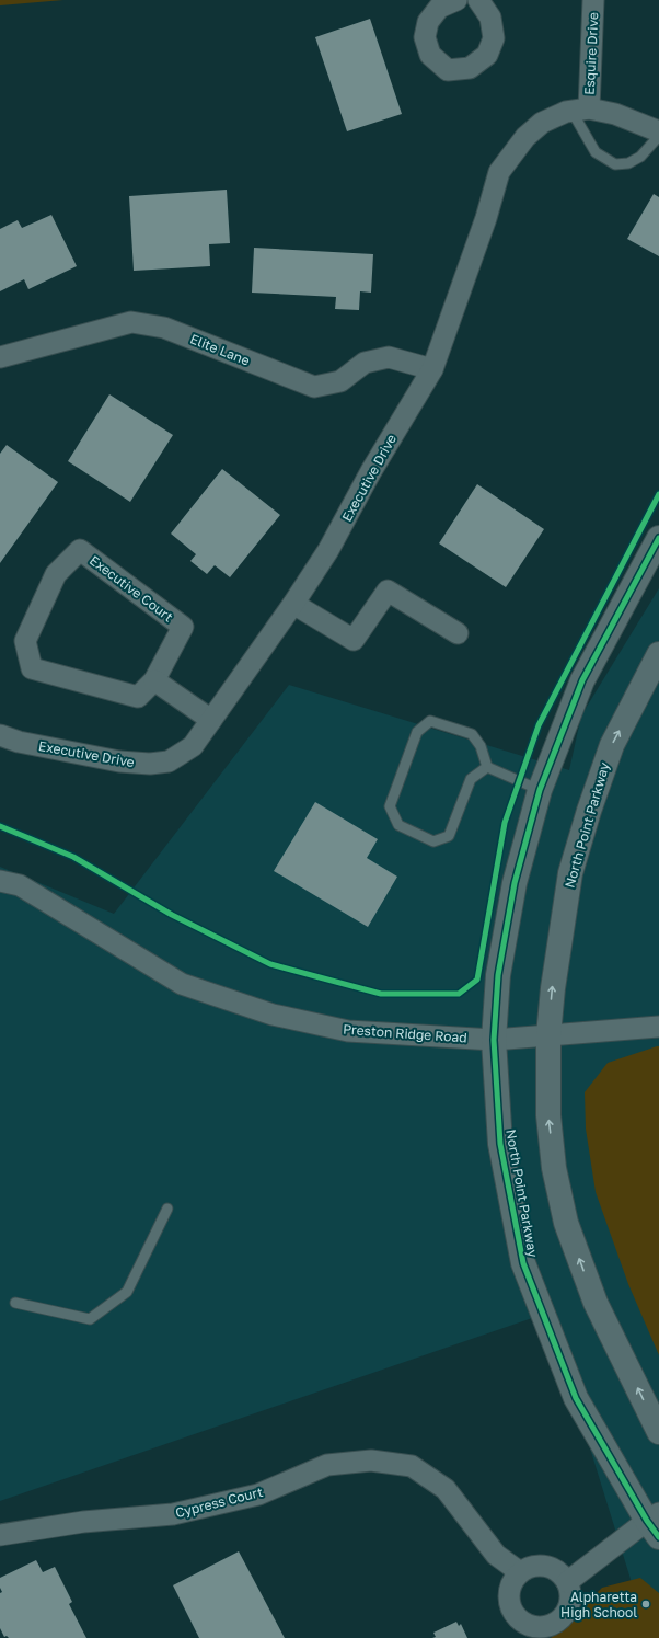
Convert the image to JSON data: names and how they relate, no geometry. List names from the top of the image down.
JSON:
{
  "streets": {
    "street": [
      "Esquire Drive",
      "Elite Lane",
      "Executive Drive",
      "Executive Court",
      "North Point Parkway",
      "Preston Ridge Road",
      "Cypress Court"
    ]
  },
  "crossings": [
    ["Esquire Drive", "Executive Drive"],
    ["Elite Lane", "Executive Drive"],
    ["North Point Parkway", "Preston Ridge Road"]
  ],
  "places": ["Alpharetta High School"]
}
